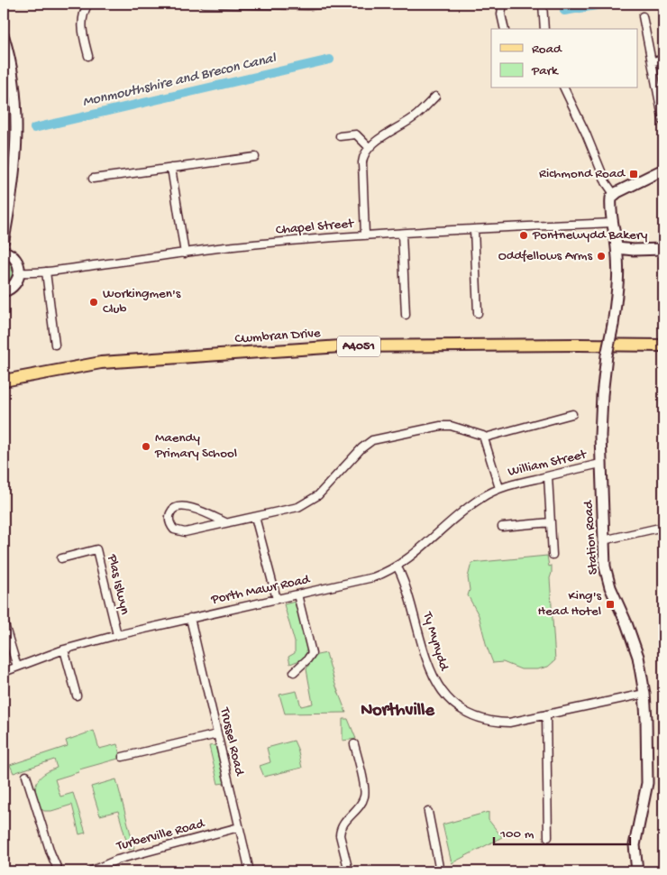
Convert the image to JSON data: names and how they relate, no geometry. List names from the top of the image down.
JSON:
{
  "streets": {
    "main road": ["Cwmbran Drive", "A4051"],
    "street": [
      "Chapel Street",
      "William Street",
      "Station Road",
      "Plas Islwyn",
      "Porth Mawr Road",
      "Ty Mynydd",
      "Trussel Road",
      "Turberville Road"
    ]
  },
  "crossings": [
    ["Chapel Street", "Station Road"],
    ["William Street", "Station Road"],
    ["William Street", "Porth Mawr Road"],
    ["Station Road", "Ty Mynydd"],
    ["Plas Islwyn", "Porth Mawr Road"],
    ["Porth Mawr Road", "Ty Mynydd"],
    ["Porth Mawr Road", "Trussel Road"],
    ["Trussel Road", "Turberville Road"]
  ],
  "districts": ["Northville"],
  "water": ["Monmouthshire and Brecon Canal"],
  "places": {
    "transit": ["Richmond Road", "King's Head Hotel"],
    "other": [
      "Pontnewydd Bakery",
      "Oddfellows Arms",
      "Workingmen's Club",
      "Maendy Primary School"
    ]
  },
  "legend": ["Road", "Park"],
  "scale_bar": "100 m"
}
